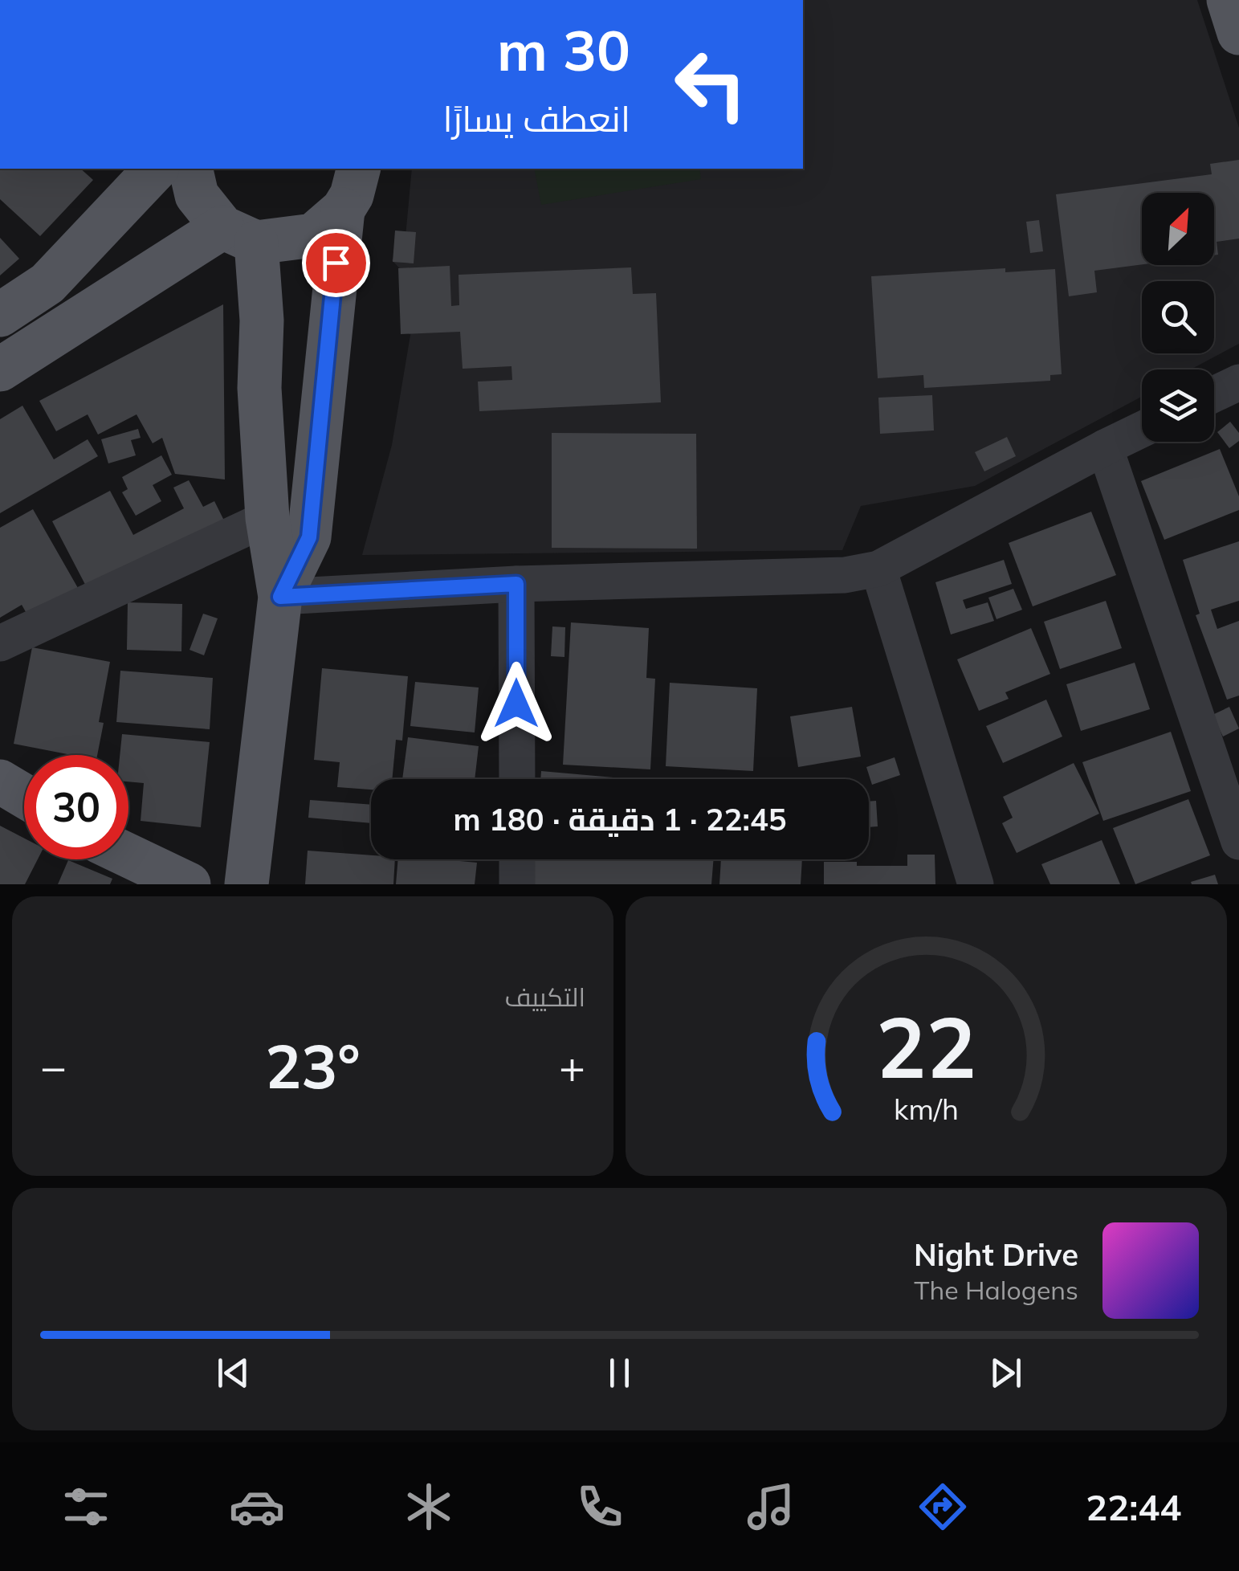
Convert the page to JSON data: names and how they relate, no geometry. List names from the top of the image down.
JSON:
{
  "north": "top right",
  "page": {
    "turn": ["30 m", "انعطف يسارًا"],
    "limit": "30",
    "trip": "22:45 · 1 دقيقة · 180 m",
    "tile": "التكييف",
    "heat": ["−", "23°", "+"],
    "song": ["Night Drive", "The Halogens"],
    "tabs": "22:44",
    "gauge": ["22", "km/h"]
  }
}
